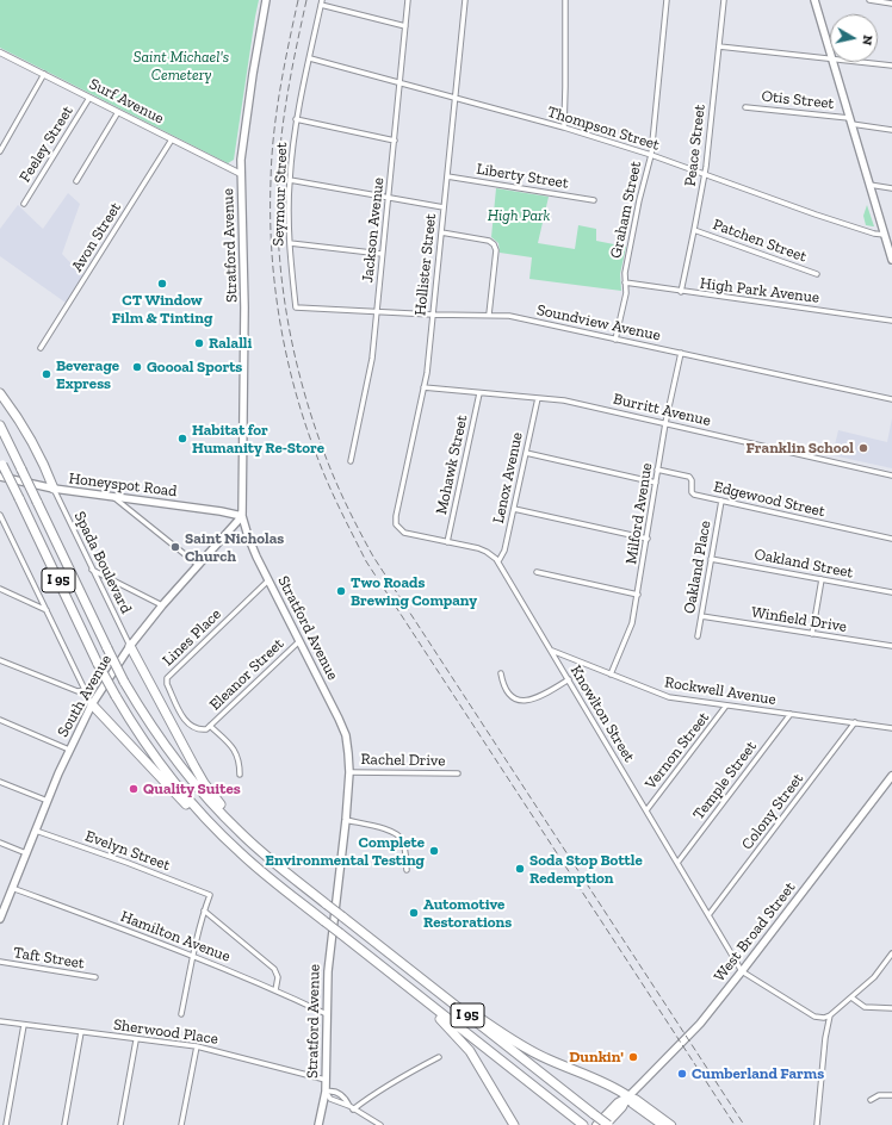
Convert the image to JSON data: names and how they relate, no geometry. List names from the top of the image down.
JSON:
{
  "streets": {
    "highway": ["I 95"],
    "main road": [
      "Stratford Avenue",
      "Honeyspot Road",
      "South Avenue",
      "West Broad Street"
    ],
    "street": [
      "Otis Street",
      "Surf Avenue",
      "Thompson Street",
      "Feeley Street",
      "Peace Street",
      "Liberty Street",
      "Seymour Street",
      "Graham Street",
      "Jackson Avenue",
      "Avon Street",
      "Patchen Street",
      "Hollister Street",
      "High Park Avenue",
      "Soundview Avenue",
      "Burritt Avenue",
      "Mohawk Street",
      "Lenox Avenue",
      "Edgewood Street",
      "Milford Avenue",
      "Spada Boulevard",
      "Oakland Street",
      "Oakland Place",
      "Winfield Drive",
      "Lines Place",
      "Eleanor Street",
      "Rockwell Avenue",
      "Knowlton Street",
      "Vernon Street",
      "Rachel Drive",
      "Temple Street",
      "Colony Street",
      "Evelyn Street",
      "Hamilton Avenue",
      "Taft Street",
      "Sherwood Place"
    ]
  },
  "crossings": [
    ["Surf Avenue", "Feeley Street"],
    ["Surf Avenue", "Avon Street"],
    ["Surf Avenue", "Stratford Avenue"],
    ["Thompson Street", "Peace Street"],
    ["Thompson Street", "Seymour Street"],
    ["Thompson Street", "Graham Street"],
    ["Thompson Street", "Jackson Avenue"],
    ["Thompson Street", "Hollister Street"],
    ["Peace Street", "Patchen Street"],
    ["Peace Street", "High Park Avenue"],
    ["Liberty Street", "Hollister Street"],
    ["Seymour Street", "Soundview Avenue"],
    ["Graham Street", "High Park Avenue"],
    ["Graham Street", "Soundview Avenue"],
    ["Jackson Avenue", "Soundview Avenue"],
    ["Stratford Avenue", "Honeyspot Road"],
    ["Stratford Avenue", "Lines Place"],
    ["Stratford Avenue", "Eleanor Street"],
    ["Stratford Avenue", "South Avenue"],
    ["Stratford Avenue", "Rachel Drive"],
    ["Stratford Avenue", "Hamilton Avenue"],
    ["Stratford Avenue", "Sherwood Place"],
    ["Hollister Street", "Soundview Avenue"],
    ["Hollister Street", "Burritt Avenue"],
    ["Hollister Street", "Knowlton Street"],
    ["Soundview Avenue", "Milford Avenue"],
    ["Burritt Avenue", "Mohawk Street"],
    ["Burritt Avenue", "Lenox Avenue"],
    ["Burritt Avenue", "Milford Avenue"],
    ["Mohawk Street", "Knowlton Street"],
    ["Lenox Avenue", "Knowlton Street"],
    ["Honeyspot Road", "Spada Boulevard"],
    ["Honeyspot Road", "South Avenue"],
    ["Edgewood Street", "Milford Avenue"],
    ["Edgewood Street", "Oakland Place"],
    ["Milford Avenue", "Rockwell Avenue"],
    ["Spada Boulevard", "South Avenue"],
    ["Oakland Street", "Oakland Place"],
    ["Oakland Place", "Winfield Drive"],
    ["I 95", "West Broad Street"],
    ["Lines Place", "Eleanor Street"],
    ["Rockwell Avenue", "Knowlton Street"],
    ["Rockwell Avenue", "Vernon Street"],
    ["Rockwell Avenue", "Temple Street"],
    ["Rockwell Avenue", "Colony Street"],
    ["South Avenue", "Evelyn Street"],
    ["South Avenue", "Hamilton Avenue"],
    ["Knowlton Street", "Vernon Street"],
    ["Knowlton Street", "Temple Street"],
    ["Knowlton Street", "Colony Street"],
    ["Knowlton Street", "West Broad Street"]
  ],
  "parks": ["Saint Michael's Cemetery", "High Park"],
  "places": [
    "CT Window Film & Tinting",
    "Ralalli",
    "Goooal Sports",
    "Beverage Express",
    "Habitat for Humanity Re-Store",
    "Franklin School",
    "Saint Nicholas Church",
    "Two Roads Brewing Company",
    "Quality Suites",
    "Complete Environmental Testing",
    "Soda Stop Bottle Redemption",
    "Automotive Restorations",
    "Dunkin'",
    "Cumberland Farms"
  ],
  "north": "right"
}
